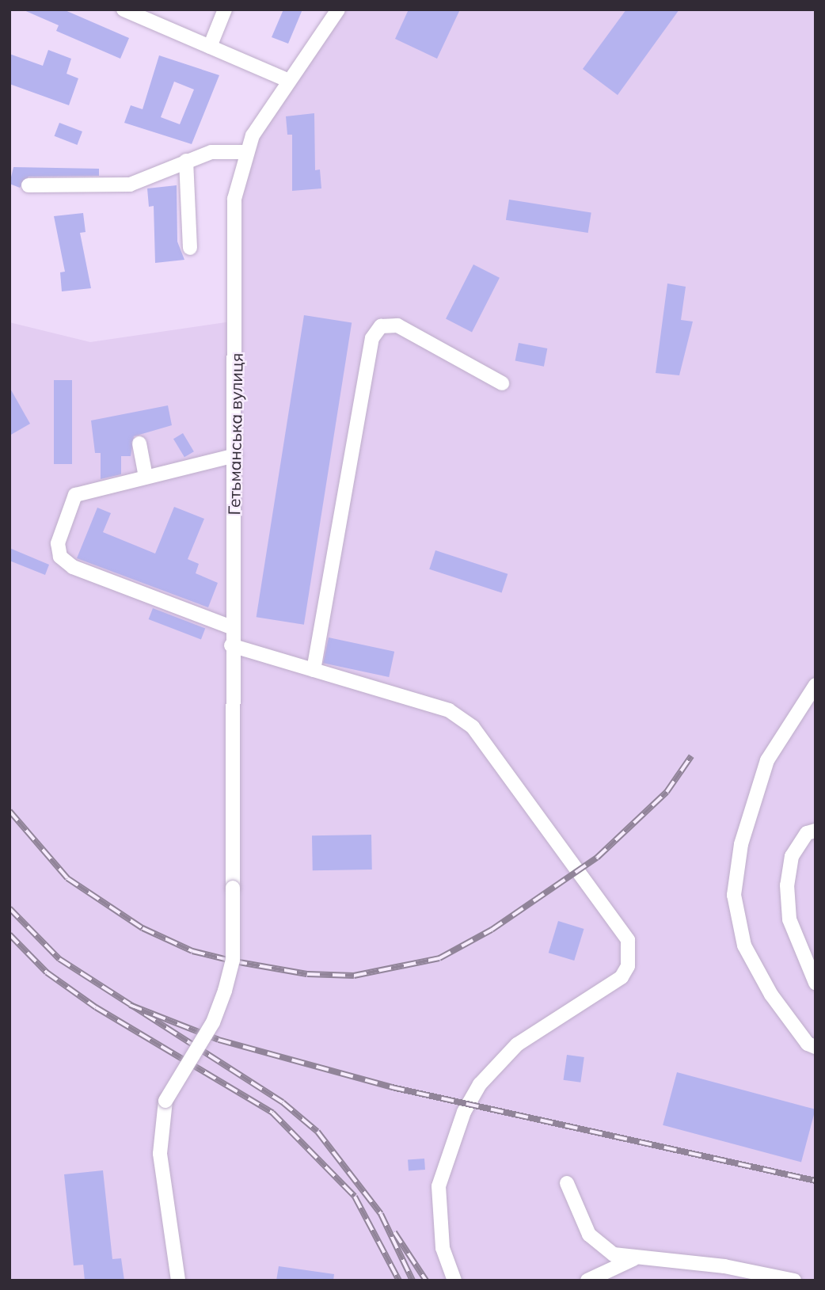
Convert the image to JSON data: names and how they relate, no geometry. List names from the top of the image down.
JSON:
{
  "streets": {
    "street": ["Гетьманська вулиця"]
  }
}
